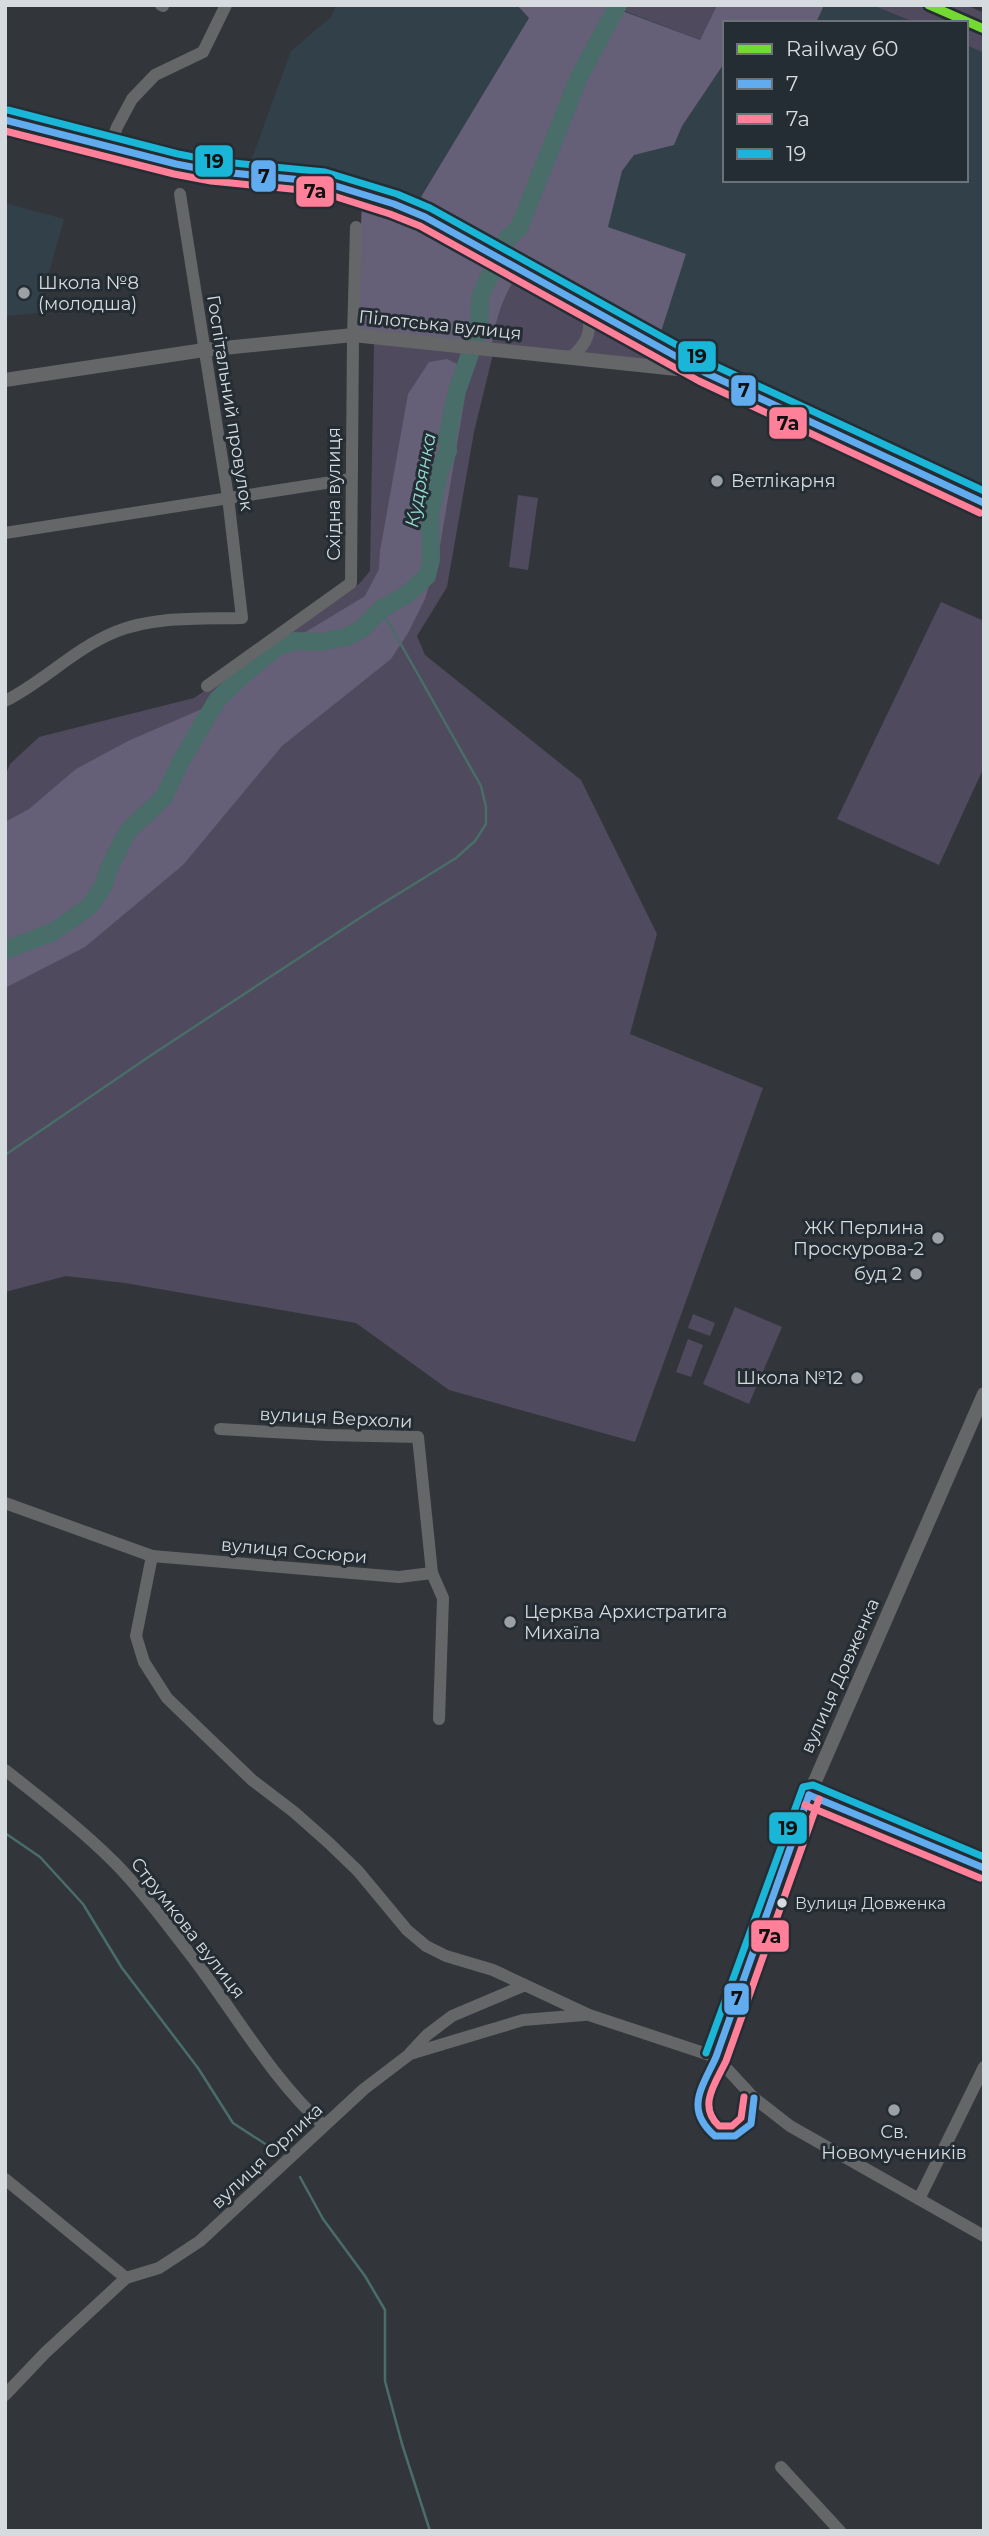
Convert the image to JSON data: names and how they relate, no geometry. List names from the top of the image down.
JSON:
{
  "streets": {
    "street": [
      "Пілотська вулиця",
      "Госпітальний провулок",
      "Східна вулиця",
      "вулиця Верхоли",
      "вулиця Сосюри",
      "вулиця Довженка",
      "Струмкова вулиця",
      "вулиця Орлика"
    ]
  },
  "crossings": [
    ["Пілотська вулиця", "Госпітальний провулок"],
    ["Пілотська вулиця", "Східна вулиця"],
    ["вулиця Верхоли", "вулиця Сосюри"],
    ["Струмкова вулиця", "вулиця Орлика"]
  ],
  "water": ["Кудрянка"],
  "places": [
    "Школа №8 (молодша)",
    "Ветлікарня",
    "ЖК Перлина Проскурова-2",
    "буд 2",
    "Школа №12",
    "Церква Архистратига Михаїла",
    "Вулиця Довженка",
    "Св. Новомучеників"
  ],
  "lines": [
    "rail line 60",
    "transit line 19",
    "transit line 7",
    "transit line 7а"
  ],
  "legend": [
    "Railway 60",
    "7",
    "7а",
    "19"
  ]
}
